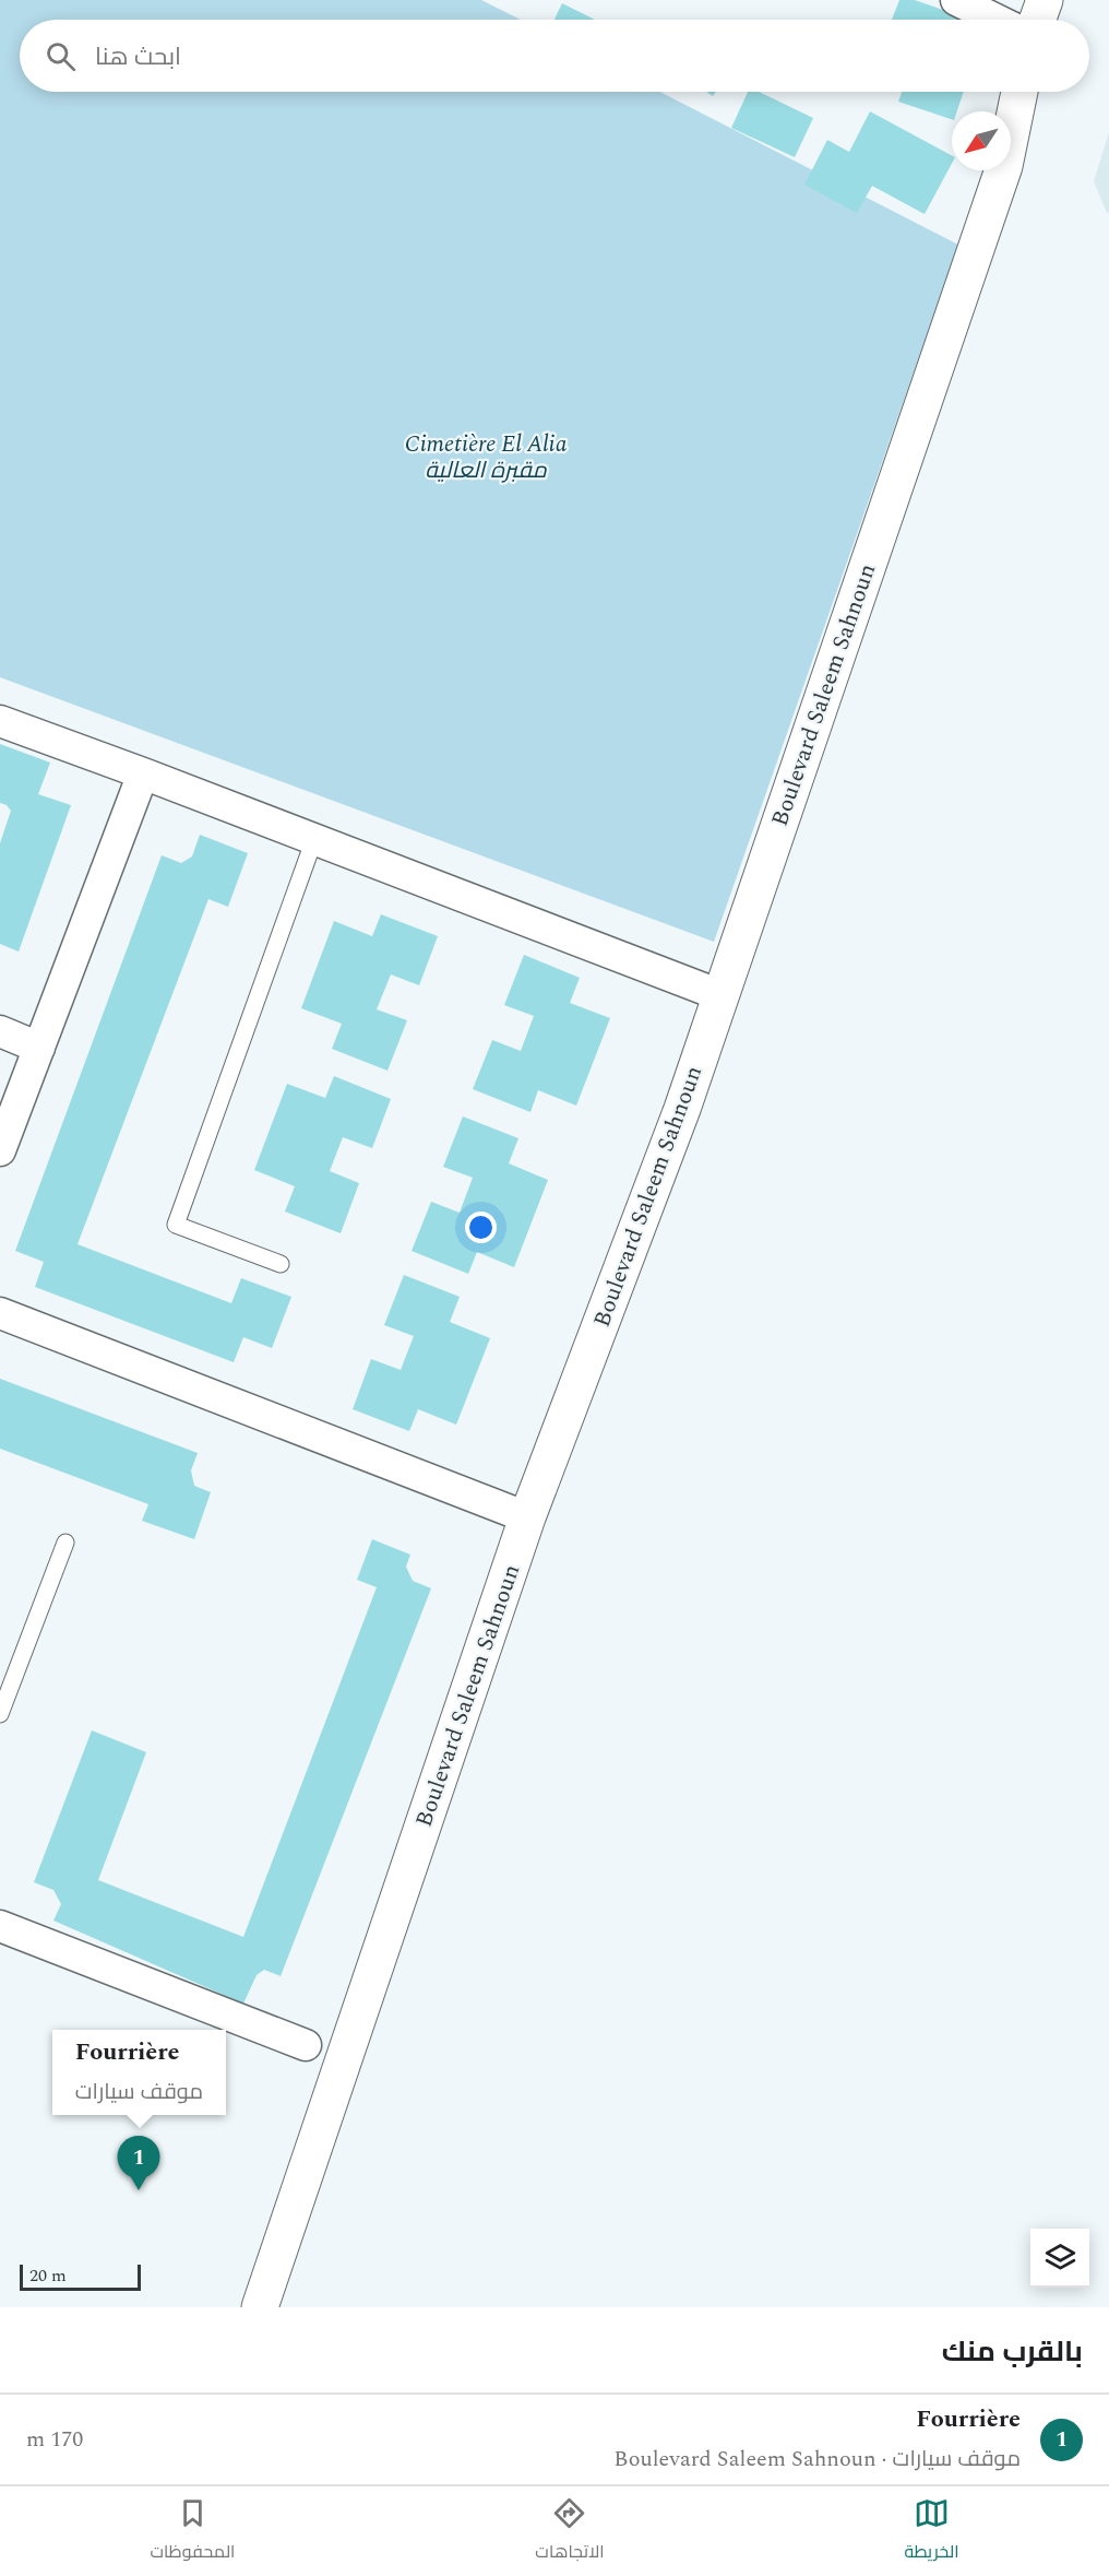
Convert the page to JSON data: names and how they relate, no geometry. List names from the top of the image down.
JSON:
{
  "streets": {
    "street": ["Boulevard Saleem Sahnoun"]
  },
  "parks": ["Cimetière El Alia مقبرة العالية"],
  "scale_bar": "20 m",
  "north": "bottom left",
  "page": {
    "search": "ابحث هنا",
    "popup": ["Fourrière", "موقف سيارات"],
    "pins": "1",
    "scale": "20 m",
    "heading": "بالقرب منك",
    "list": [
      {
        "mark": "1",
        "name": "Fourrière",
        "note": "موقف سيارات · Boulevard Saleem Sahnoun",
        "value": "170 m"
      }
    ],
    "nav": ["الخريطة", "الاتجاهات", "المحفوظات"]
  }
}
